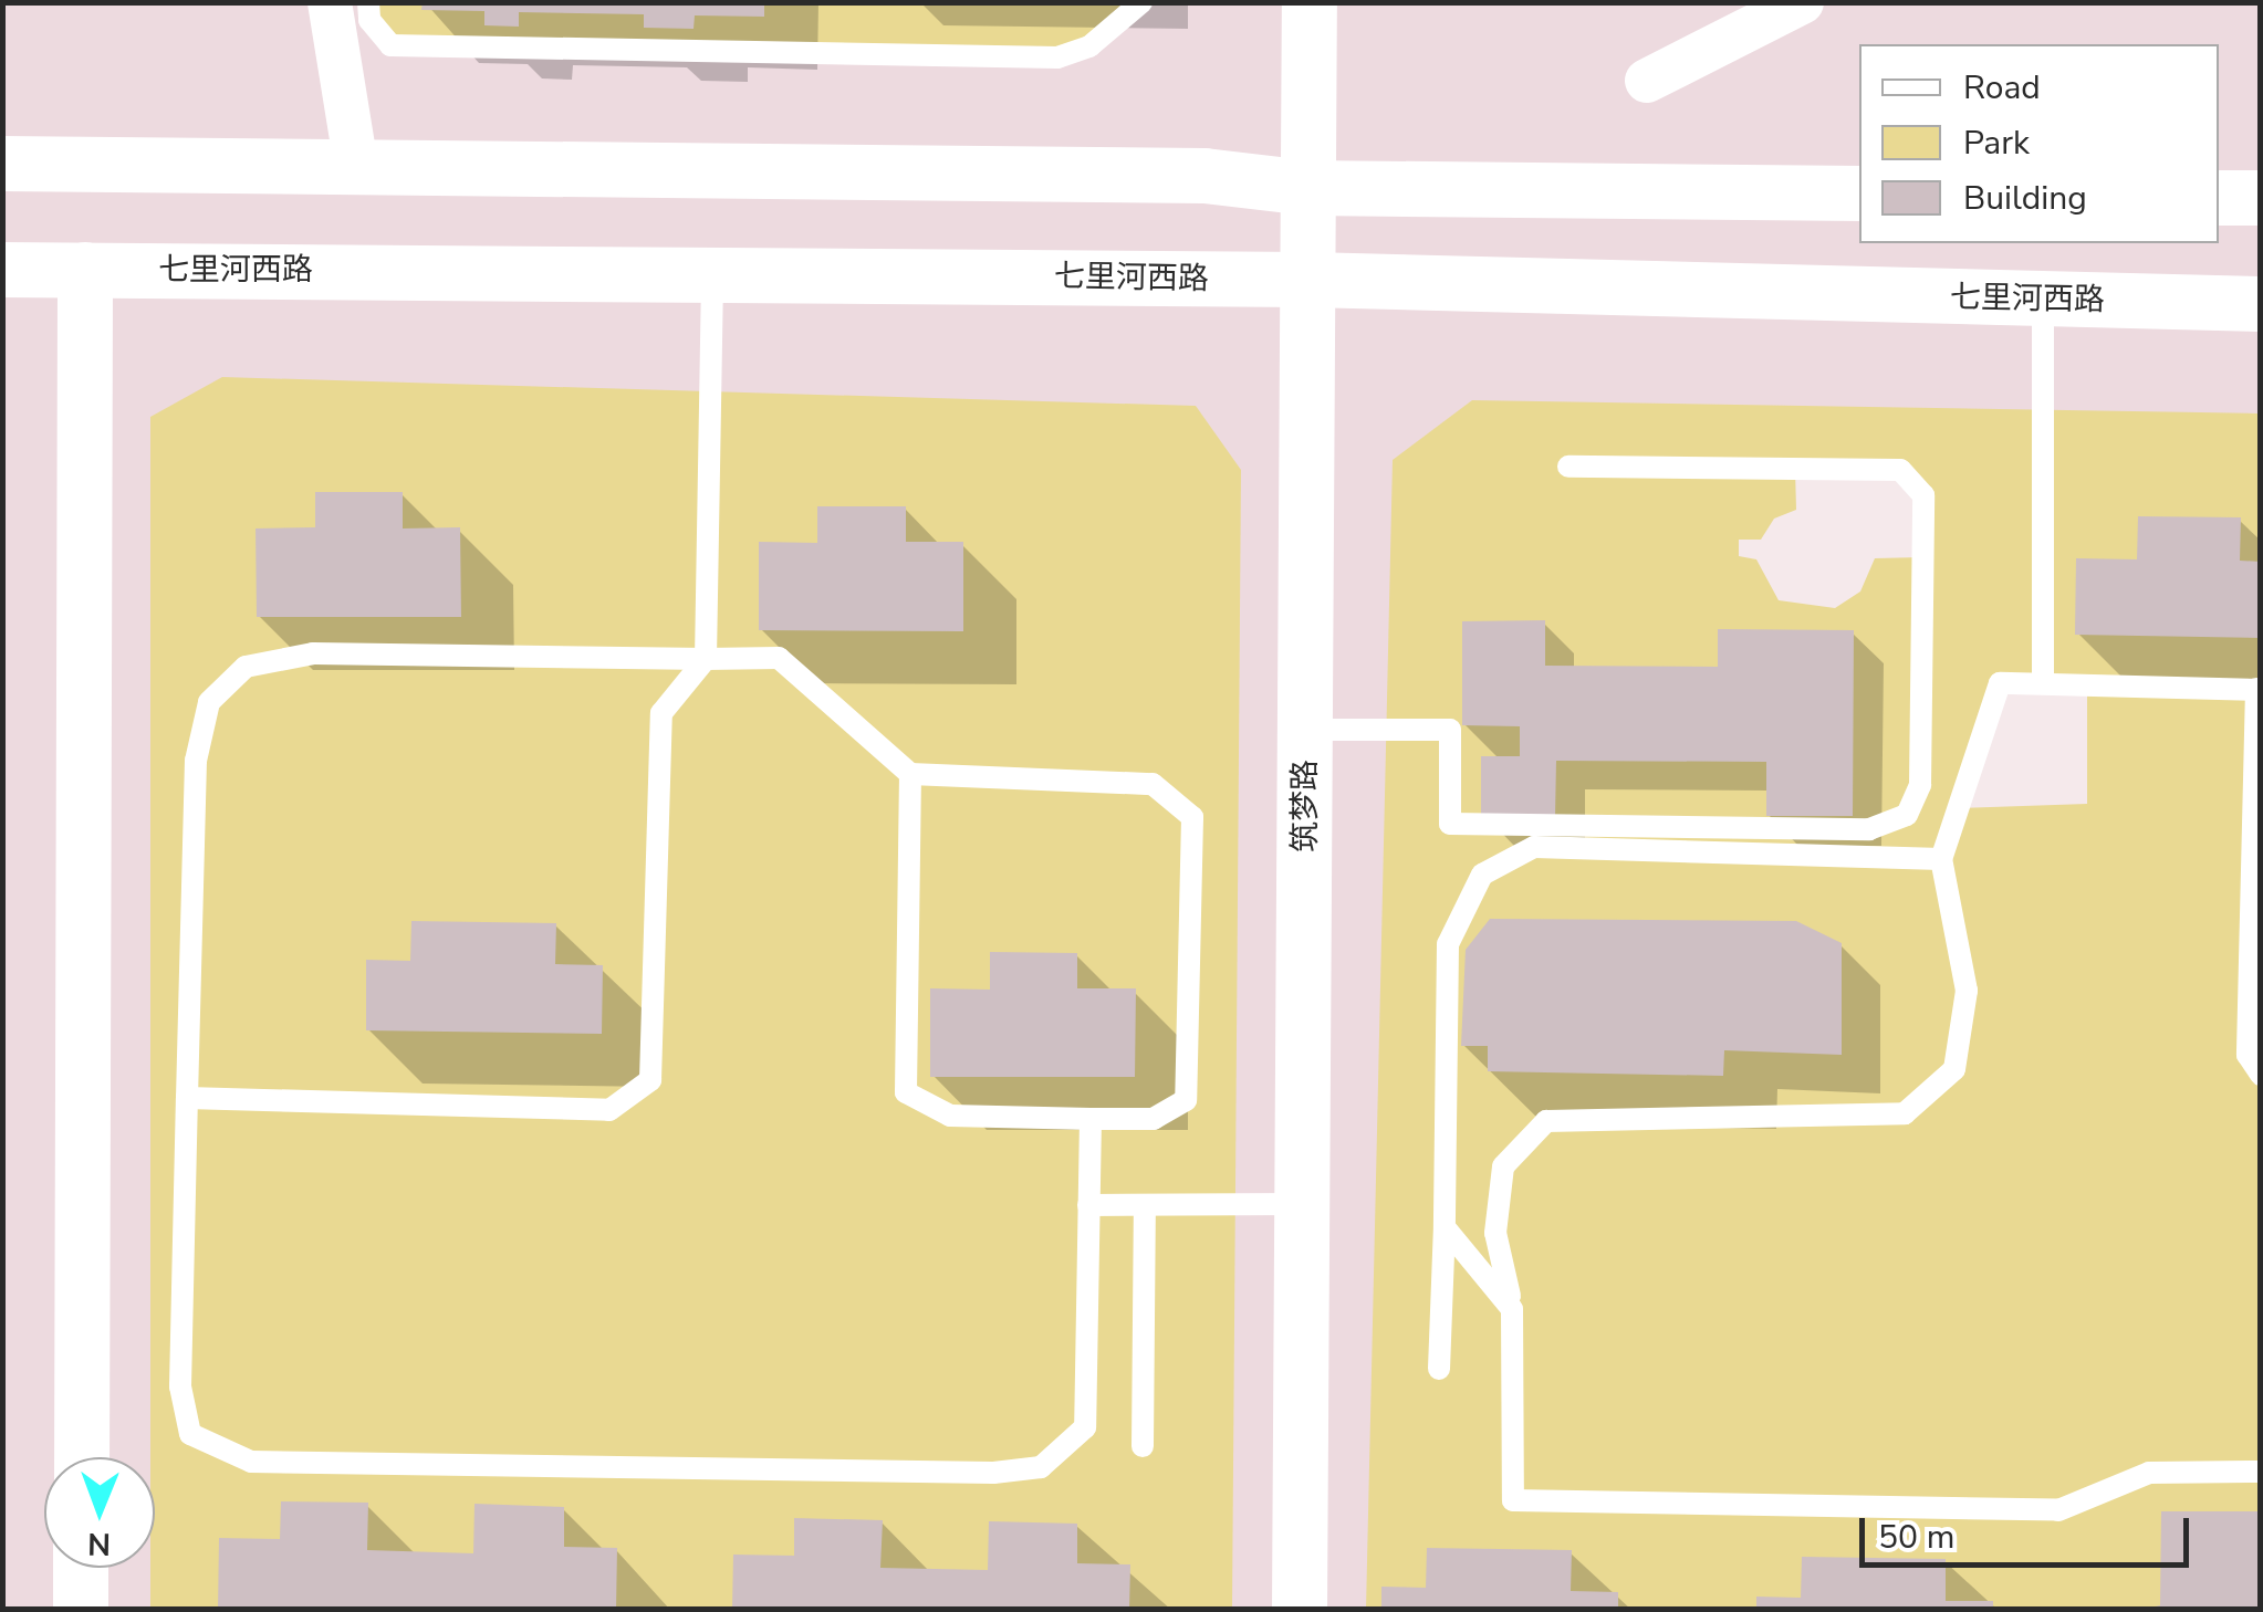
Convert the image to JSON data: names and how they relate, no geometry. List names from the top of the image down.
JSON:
{
  "streets": {
    "street": ["七里河西路", "筑梦路"]
  },
  "crossings": [
    ["七里河西路", "筑梦路"]
  ],
  "legend": ["Road", "Park", "Building"],
  "scale_bar": "50 m",
  "north": "bottom"
}
